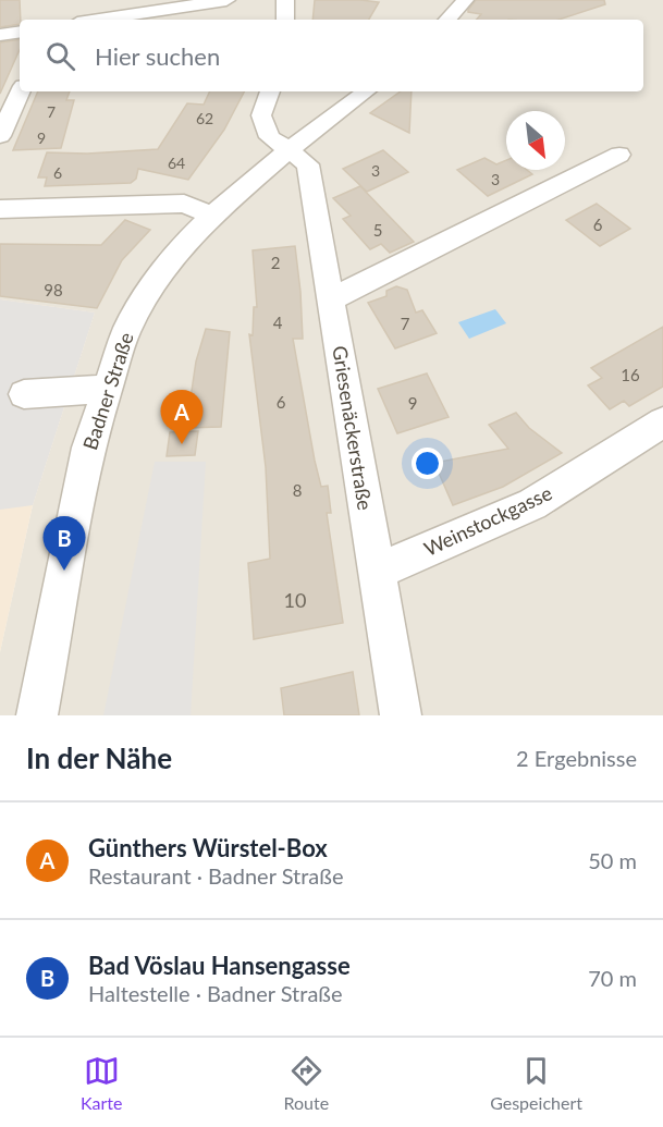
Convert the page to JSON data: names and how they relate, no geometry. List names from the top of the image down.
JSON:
{
  "streets": {
    "street": ["Badner Straße", "Griesenäckerstraße", "Weinstockgasse"]
  },
  "crossings": [
    ["Badner Straße", "Griesenäckerstraße"],
    ["Griesenäckerstraße", "Weinstockgasse"]
  ],
  "house_numbers": [
    "7",
    "62",
    "9",
    "64",
    "3",
    "6",
    "3",
    "6",
    "5",
    "2",
    "98",
    "4",
    "7",
    "16",
    "6",
    "9",
    "8",
    "10"
  ],
  "north": "bottom right",
  "page": {
    "search": "Hier suchen",
    "pins": ["A", "B"],
    "heading": ["In der Nähe", "2 Ergebnisse"],
    "list": [
      {
        "mark": "A",
        "name": "Günthers Würstel-Box",
        "note": "Restaurant · Badner Straße",
        "value": "50 m"
      },
      {
        "mark": "B",
        "name": "Bad Vöslau Hansengasse",
        "note": "Haltestelle · Badner Straße",
        "value": "70 m"
      }
    ],
    "nav": ["Karte", "Route", "Gespeichert"]
  }
}
